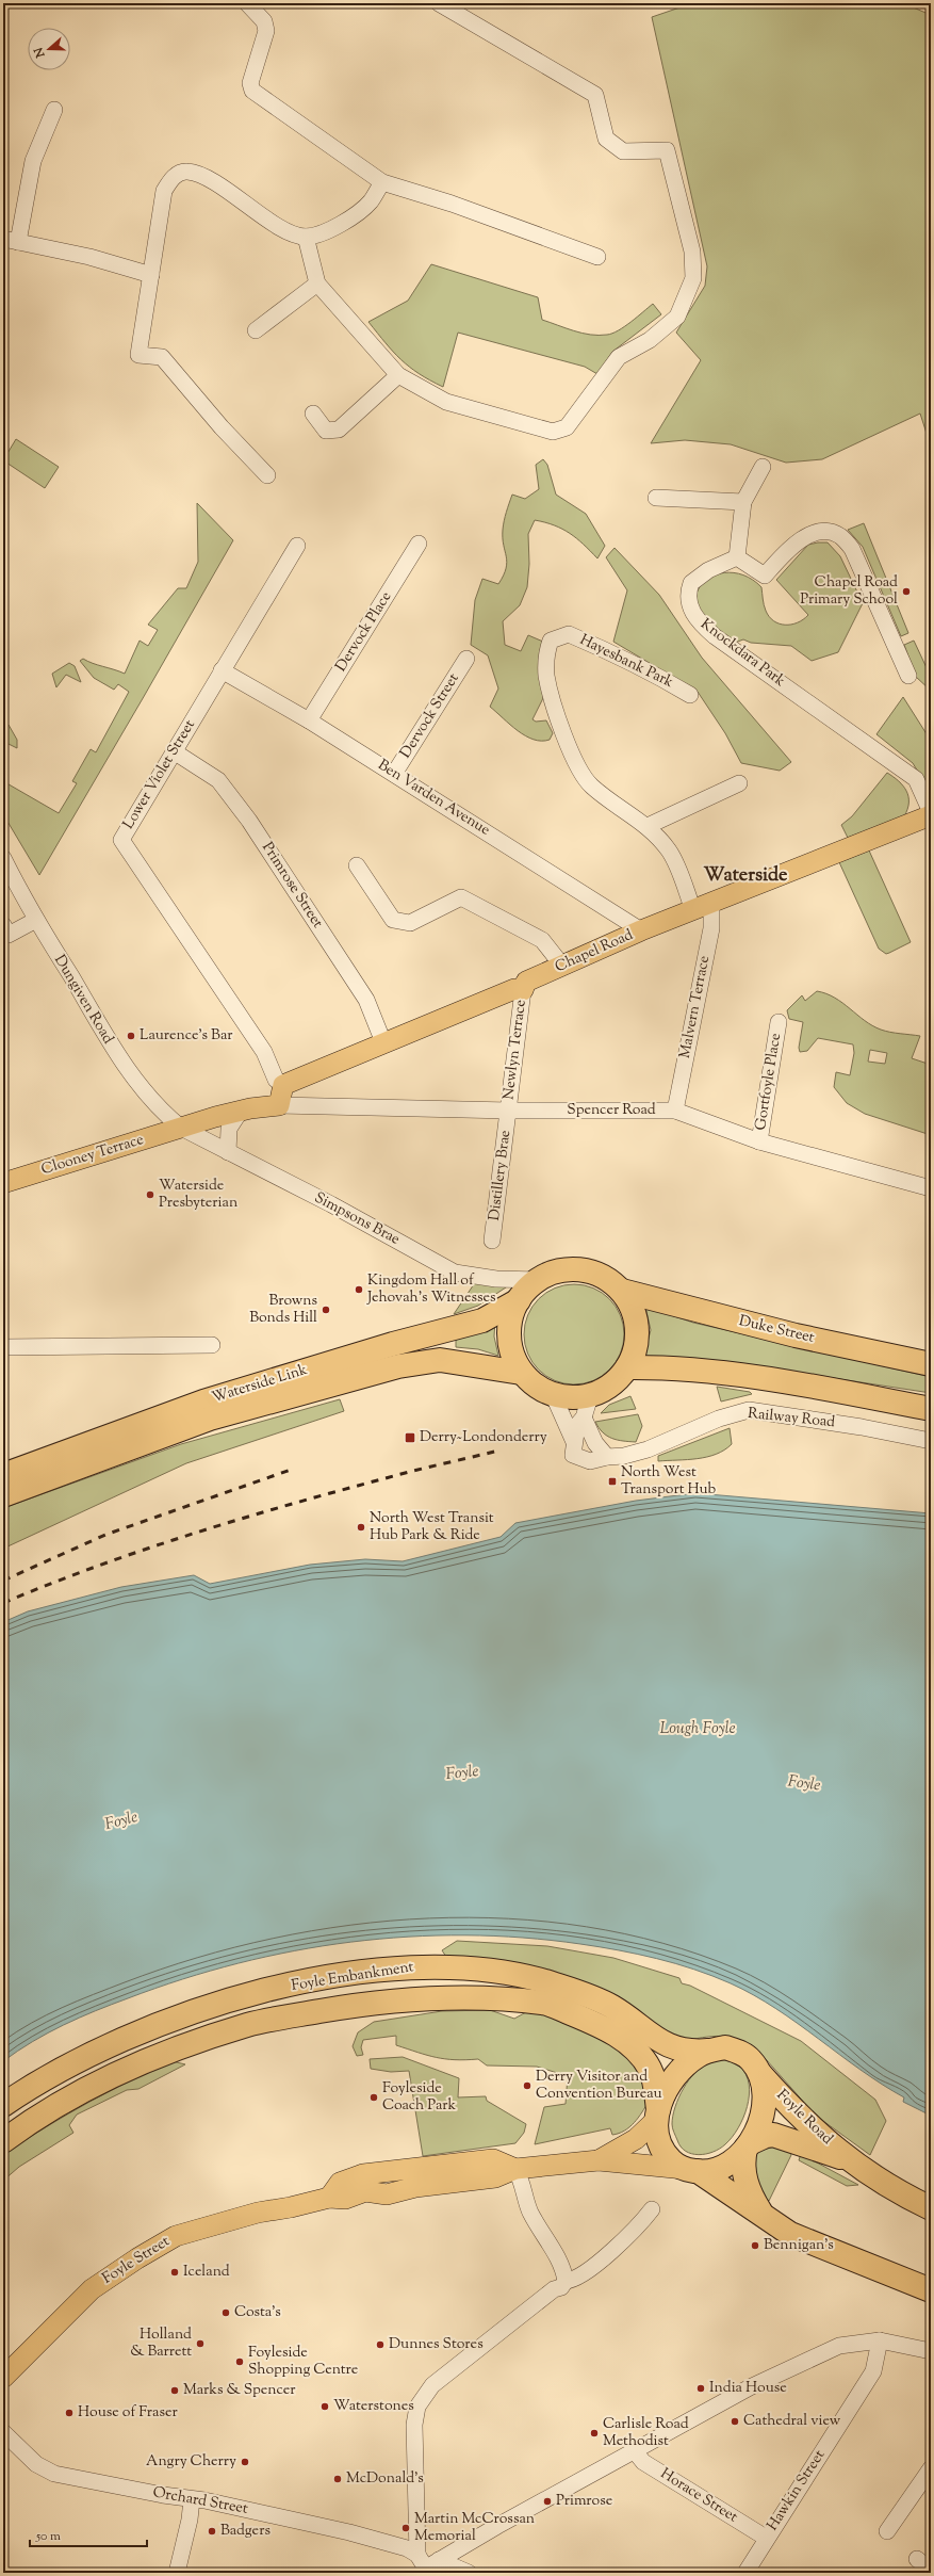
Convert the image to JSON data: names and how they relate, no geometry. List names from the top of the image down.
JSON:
{
  "streets": {
    "highway": [
      "Duke Street",
      "Waterside Link",
      "Foyle Embankment",
      "Foyle Road"
    ],
    "main road": ["Chapel Road", "Clooney Terrace", "Foyle Street"],
    "street": [
      "Dervock Place",
      "Knockdara Park",
      "Hayesbank Park",
      "Dervock Street",
      "Lower Violet Street",
      "Ben Varden Avenue",
      "Primrose Street",
      "Dungiven Road",
      "Malvern Terrace",
      "Newlyn Terrace",
      "Gortfoyle Place",
      "Spencer Road",
      "Distillery Brae",
      "Simpsons Brae",
      "Railway Road",
      "Hawkin Street",
      "Horace Street",
      "Orchard Street"
    ]
  },
  "crossings": [
    ["Dervock Place", "Ben Varden Avenue"],
    ["Hayesbank Park", "Chapel Road"],
    ["Hayesbank Park", "Malvern Terrace"],
    ["Dervock Street", "Ben Varden Avenue"],
    ["Lower Violet Street", "Ben Varden Avenue"],
    ["Lower Violet Street", "Primrose Street"],
    ["Ben Varden Avenue", "Chapel Road"],
    ["Chapel Road", "Malvern Terrace"],
    ["Chapel Road", "Newlyn Terrace"],
    ["Dungiven Road", "Clooney Terrace"],
    ["Dungiven Road", "Simpsons Brae"],
    ["Malvern Terrace", "Spencer Road"],
    ["Newlyn Terrace", "Spencer Road"],
    ["Newlyn Terrace", "Distillery Brae"],
    ["Gortfoyle Place", "Spencer Road"],
    ["Spencer Road", "Clooney Terrace"],
    ["Spencer Road", "Distillery Brae"],
    ["Clooney Terrace", "Simpsons Brae"],
    ["Simpsons Brae", "Duke Street"],
    ["Simpsons Brae", "Waterside Link"],
    ["Duke Street", "Waterside Link"],
    ["Foyle Embankment", "Foyle Road"],
    ["Foyle Embankment", "Foyle Street"],
    ["Foyle Road", "Foyle Street"],
    ["Hawkin Street", "Horace Street"]
  ],
  "districts": ["Waterside"],
  "water": ["Lough Foyle", "Foyle"],
  "places": {
    "other": [
      "Chapel Road Primary School",
      "Laurence's Bar",
      "Waterside Presbyterian",
      "Kingdom Hall of Jehovah's Witnesses",
      "Browns Bonds Hill",
      "North West Transit Hub Park & Ride",
      "Derry Visitor and Convention Bureau",
      "Foyleside Coach Park",
      "Bennigan's",
      "Iceland",
      "Costa's",
      "Holland & Barrett",
      "Dunnes Stores",
      "Foyleside Shopping Centre",
      "India House",
      "Marks & Spencer",
      "Waterstones",
      "House of Fraser",
      "Cathedral view",
      "Carlisle Road Methodist",
      "Angry Cherry",
      "McDonald's",
      "Primrose",
      "Martin McCrossan Memorial",
      "Badgers"
    ],
    "transit": ["Derry~Londonderry", "North West Transport Hub"]
  },
  "scale_bar": "50 m",
  "north": "left"
}
